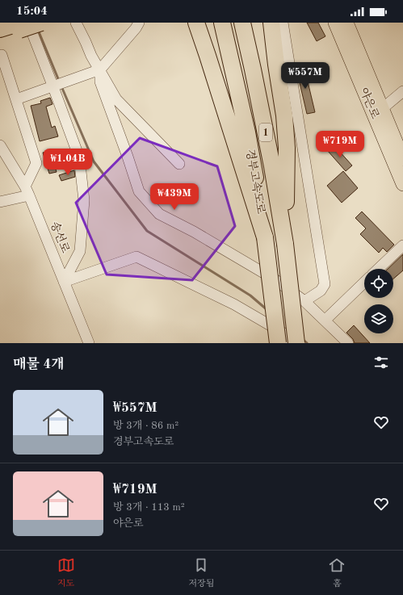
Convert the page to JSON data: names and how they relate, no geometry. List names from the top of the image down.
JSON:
{
  "streets": {
    "highway": ["1", "경부고속도로"],
    "main road": ["야은로"],
    "street": ["송선로"]
  },
  "page": {
    "status": "15:04",
    "price": [
      "₩557M",
      "₩719M",
      "₩1.04B",
      "₩439M"
    ],
    "heading": "매물 4개",
    "list": [
      {
        "name": "₩557M",
        "note": "방 3개 · 86 m² · 경부고속도로"
      },
      {
        "name": "₩719M",
        "note": "방 3개 · 113 m² · 야은로"
      }
    ],
    "tabs": ["지도", "저장됨", "홈"]
  }
}
